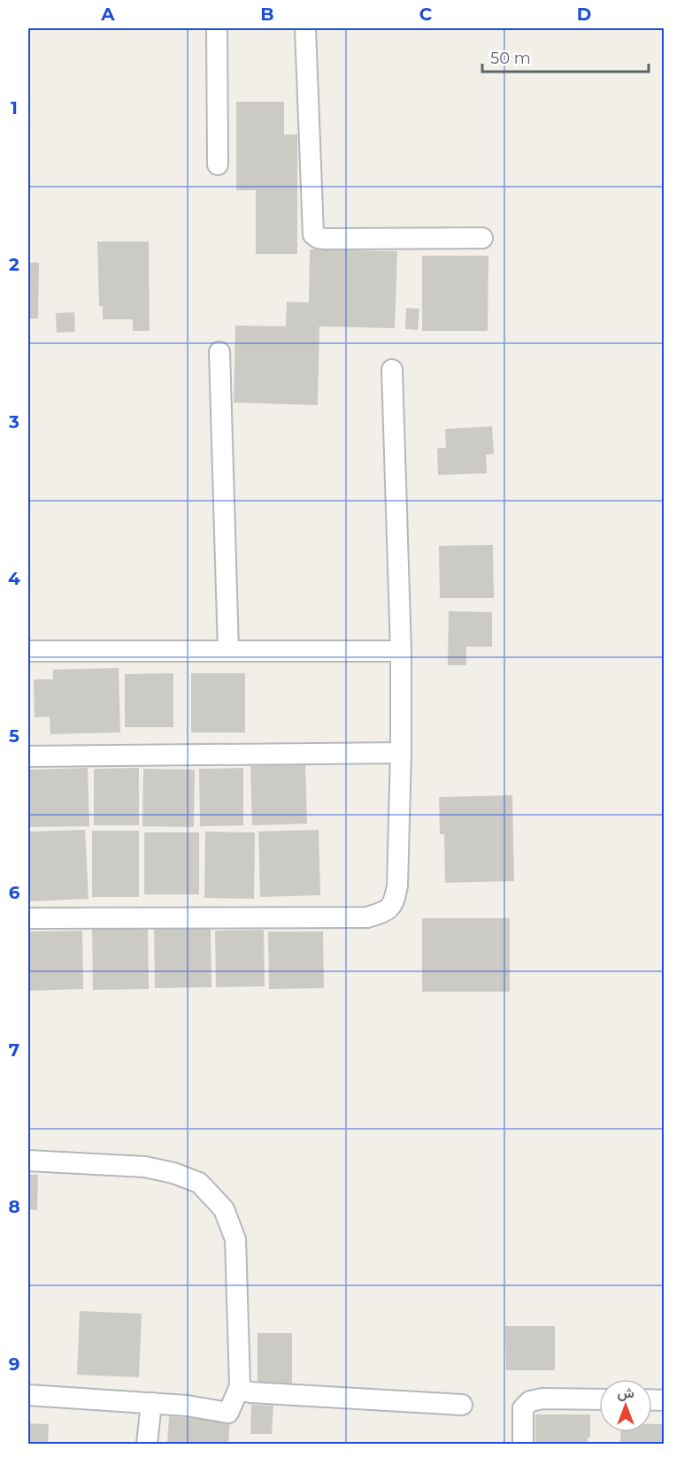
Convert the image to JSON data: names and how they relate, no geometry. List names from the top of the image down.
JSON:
{
  "scale_bar": "50 m",
  "north": "top",
  "grid": {
    "columns": [
      "A",
      "B",
      "C",
      "D"
    ],
    "rows": [
      "1",
      "2",
      "3",
      "4",
      "5",
      "6",
      "7",
      "8",
      "9"
    ]
  }
}
